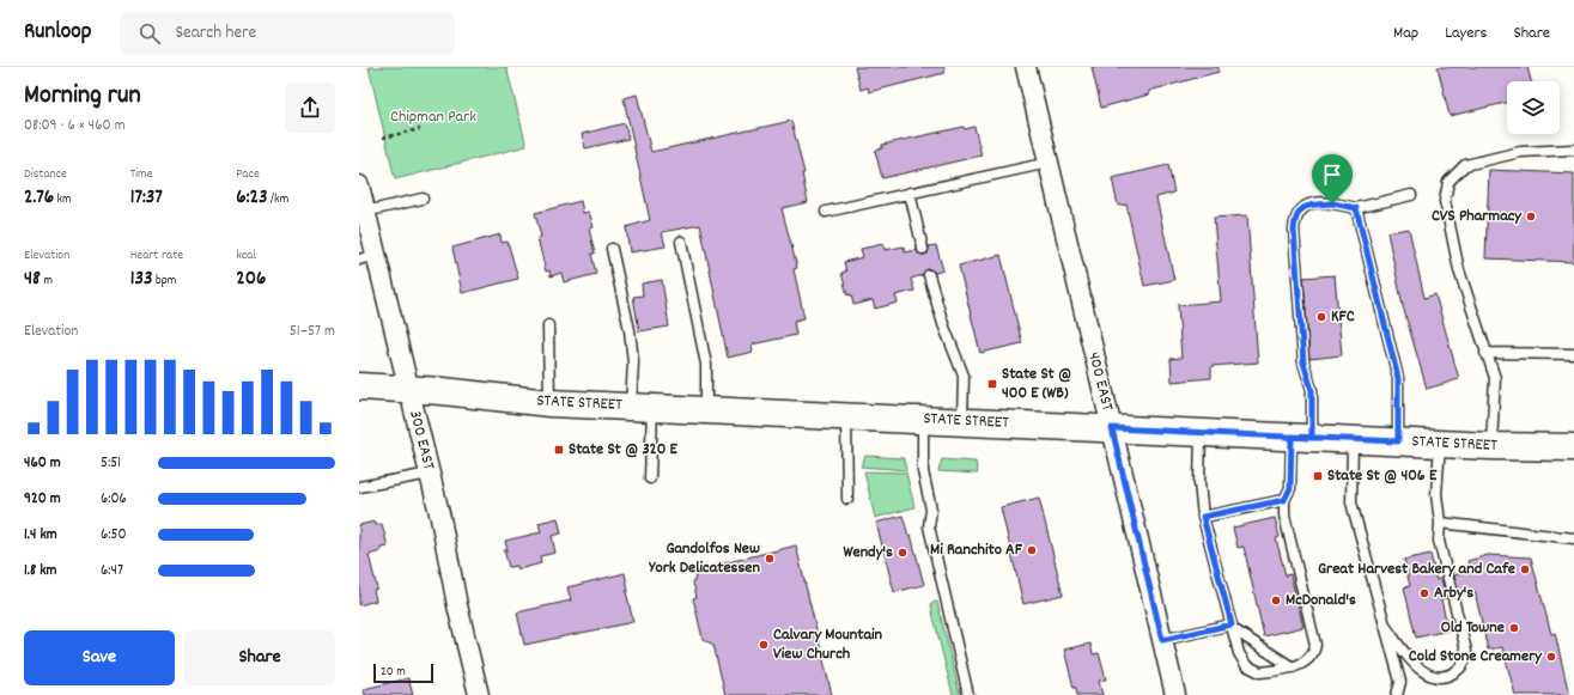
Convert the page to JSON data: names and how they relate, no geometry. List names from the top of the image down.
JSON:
{
  "streets": {
    "main road": ["STATE STREET"],
    "street": ["400 EAST", "300 EAST"]
  },
  "crossings": [
    ["400 EAST", "STATE STREET"],
    ["STATE STREET", "300 EAST"]
  ],
  "parks": ["Chipman Park"],
  "places": {
    "other": [
      "CVS Pharmacy",
      "KFC",
      "Mi Ranchito AF",
      "Wendy's",
      "Gandolfos New York Delicatessen",
      "Great Harvest Bakery and Cafe",
      "Arby's",
      "McDonald's",
      "Old Towne",
      "Calvary Mountain View Church",
      "Cold Stone Creamery"
    ],
    "transit": ["State St @ 400 E (WB)", "State St @ 320 E", "State St @ 406 E"]
  },
  "scale_bar": "20 m",
  "page": {
    "header": "Runloop",
    "search": "Search here",
    "nav": ["Map", "Layers", "Share"],
    "heading": ["Morning run", "08:09 · 6 × 460 m"],
    "stats": [
      ["Distance", "2.76 km"],
      ["Time", "17:37"],
      ["Pace", "6:23 /km"],
      ["Elevation", "48 m"],
      ["Heart rate", "133 bpm"],
      ["kcal", "206"]
    ],
    "chart": ["Elevation", "51–57 m"],
    "list": [
      {
        "name": "460 m",
        "note": "5:51"
      },
      {
        "name": "920 m",
        "note": "6:06"
      },
      {
        "name": "1.4 km",
        "note": "6:50"
      },
      {
        "name": "1.8 km",
        "note": "6:47"
      }
    ],
    "buttons": ["Save", "Share"],
    "scale": "20 m"
  }
}
